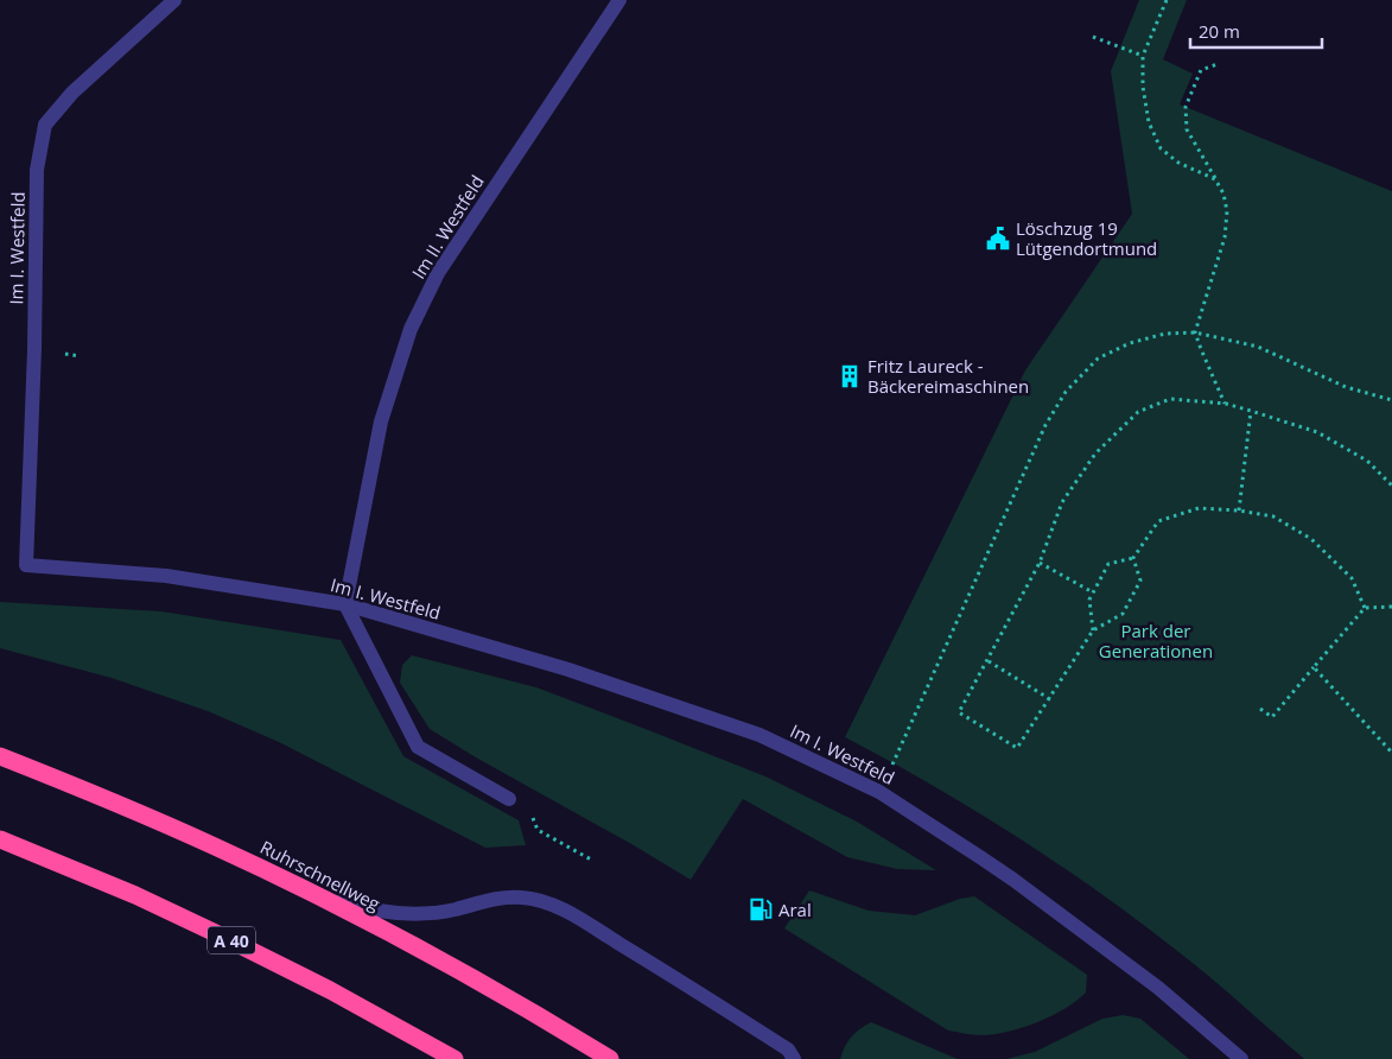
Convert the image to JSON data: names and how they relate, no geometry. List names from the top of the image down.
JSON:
{
  "streets": {
    "highway": ["Ruhrschnellweg", "A 40"],
    "street": ["Im II. Westfeld", "Im I. Westfeld"]
  },
  "crossings": [
    ["Im II. Westfeld", "Im I. Westfeld"]
  ],
  "parks": ["Park der Generationen"],
  "places": {
    "public building": ["Löschzug 19 Lütgendortmund"],
    "building": ["Fritz Laureck - Bäckereimaschinen"],
    "fuel station": ["Aral"]
  },
  "scale_bar": "20 m"
}
